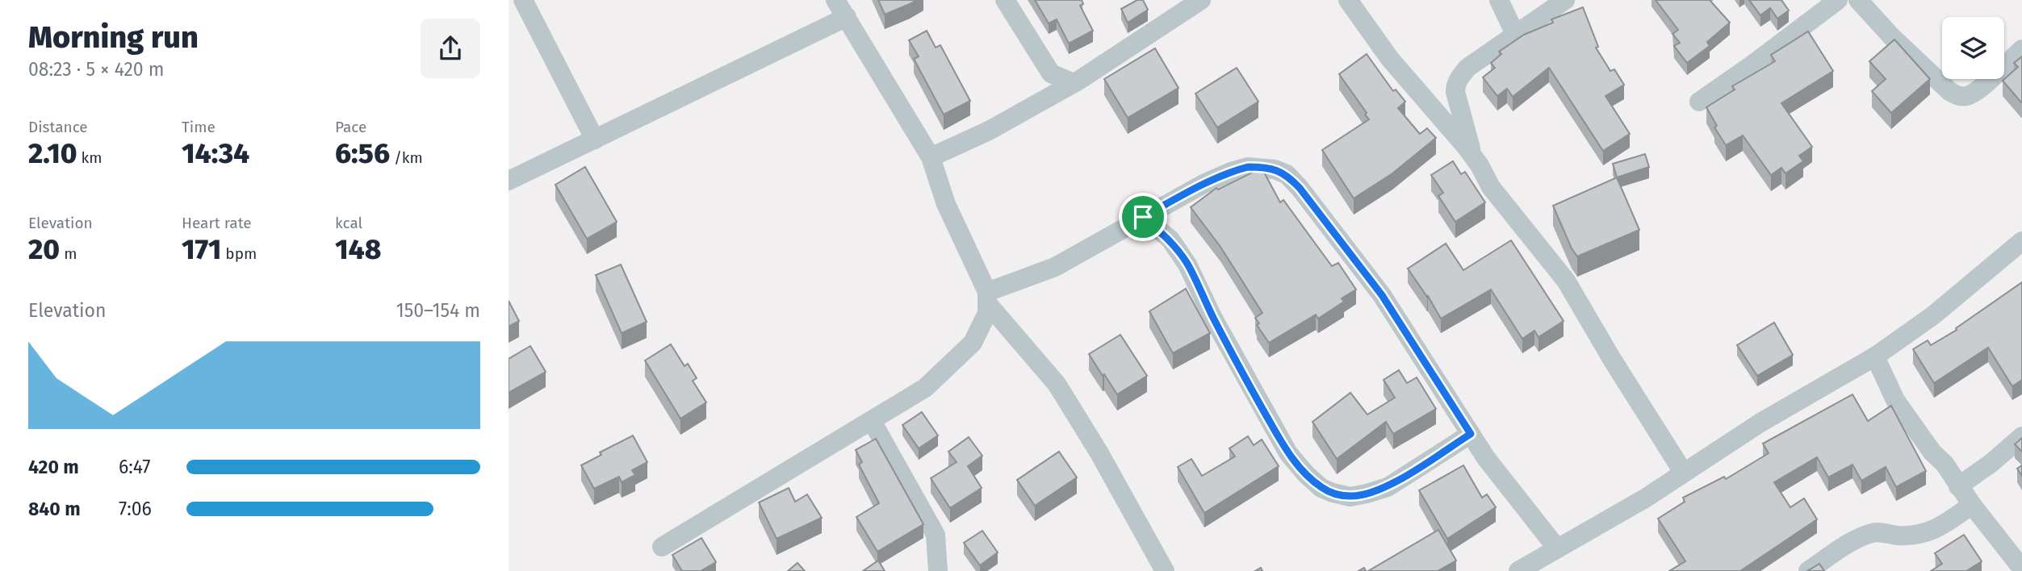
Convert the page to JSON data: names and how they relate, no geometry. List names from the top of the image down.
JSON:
{
  "page": {
    "heading": ["Morning run", "08:23 · 5 × 420 m"],
    "stats": [
      ["Distance", "2.10 km"],
      ["Time", "14:34"],
      ["Pace", "6:56 /km"],
      ["Elevation", "20 m"],
      ["Heart rate", "171 bpm"],
      ["kcal", "148"]
    ],
    "chart": ["Elevation", "150–154 m"],
    "list": [
      {
        "name": "420 m",
        "note": "6:47"
      },
      {
        "name": "840 m",
        "note": "7:06"
      }
    ]
  }
}
